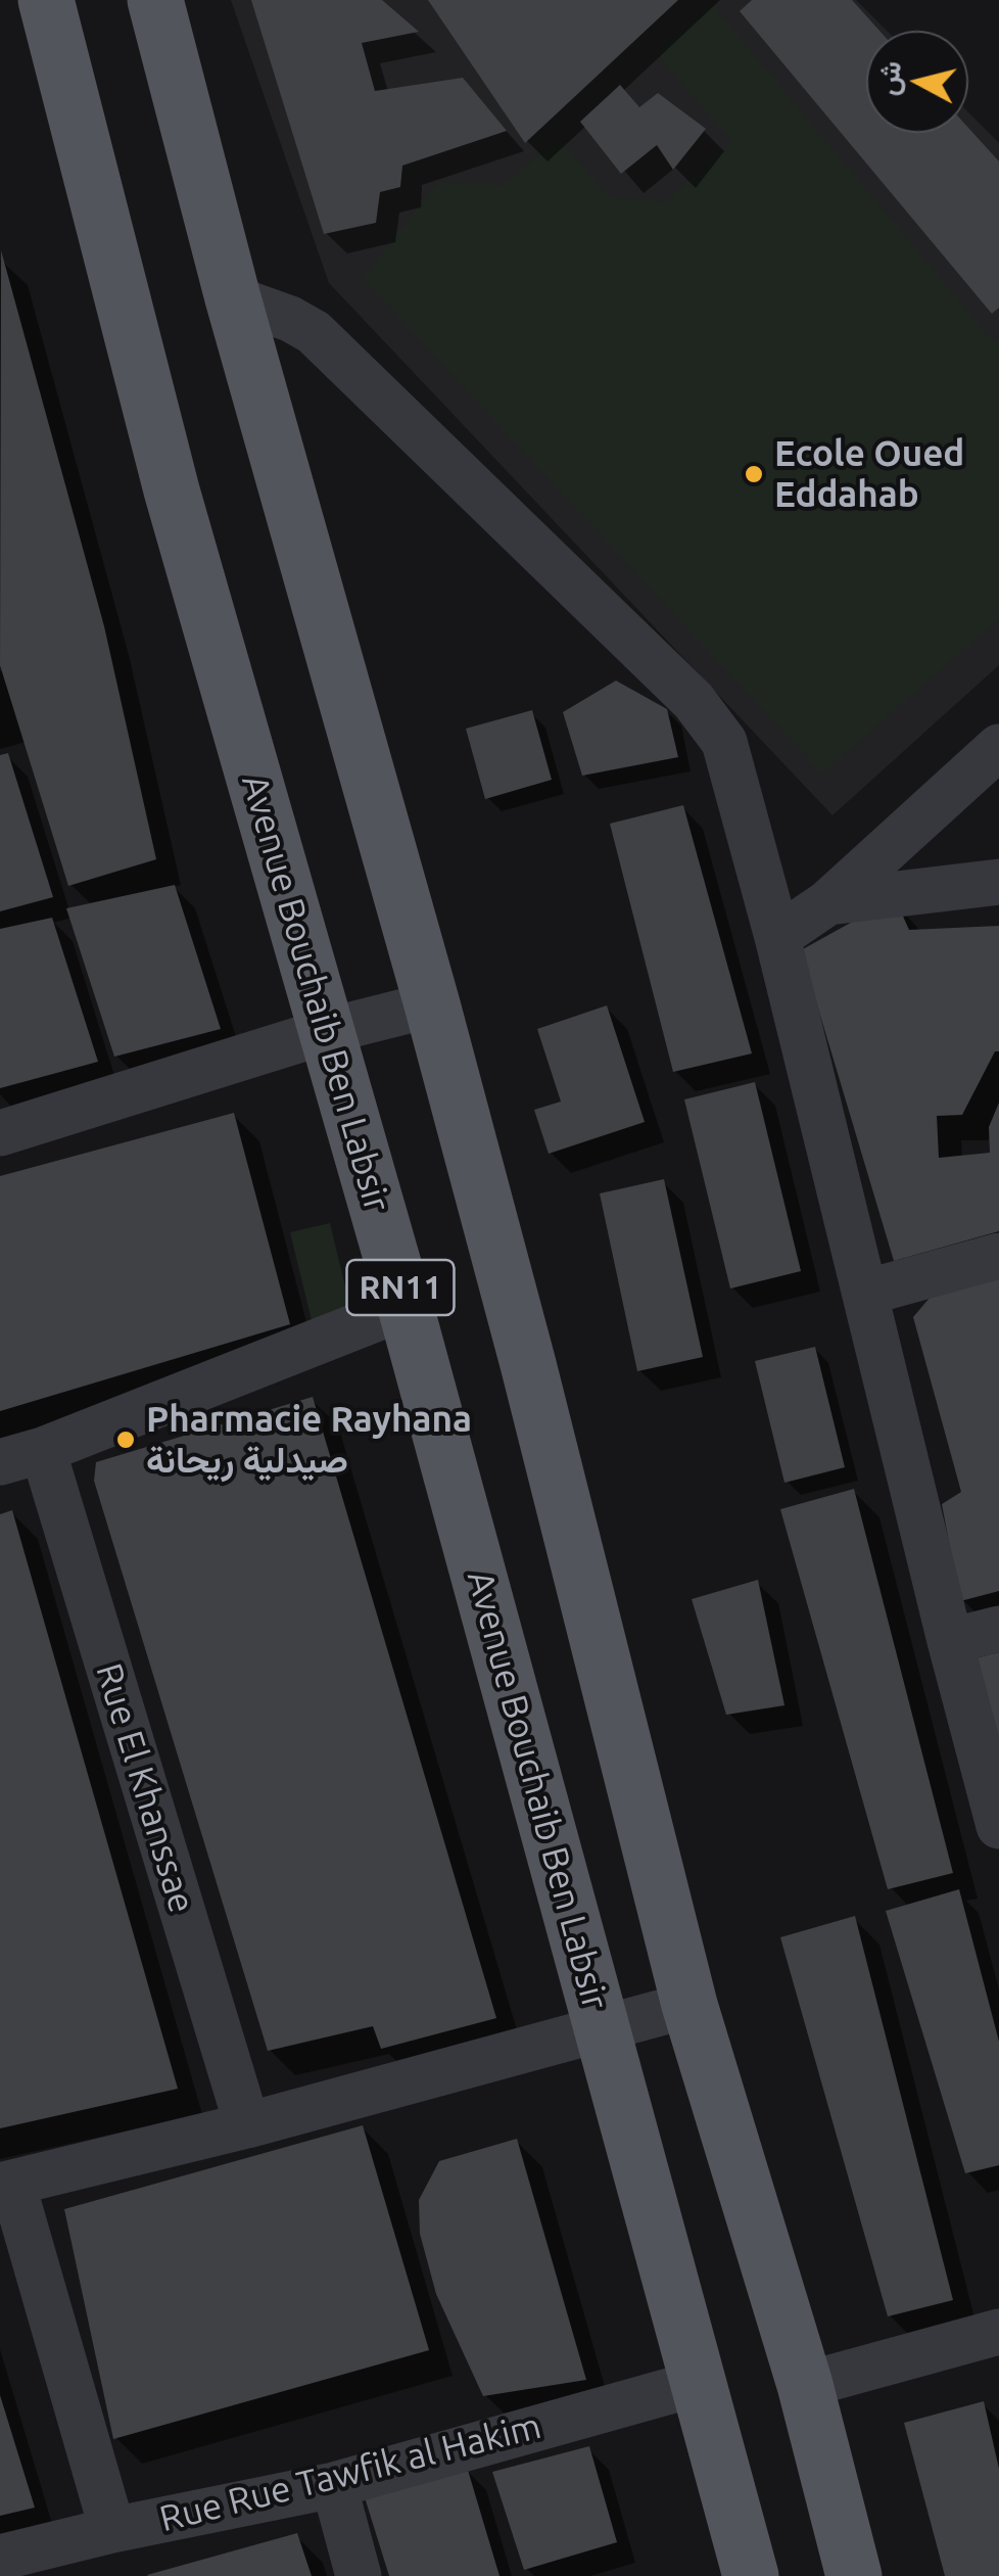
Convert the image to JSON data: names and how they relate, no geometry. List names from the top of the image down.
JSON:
{
  "streets": {
    "main road": ["Avenue Bouchaib Ben Labsir", "RN11"],
    "street": ["Rue El Khanssae", "Rue Rue Tawfik al Hakim"]
  },
  "crossings": [
    ["Avenue Bouchaib Ben Labsir", "Rue Rue Tawfik al Hakim"]
  ],
  "places": ["Ecole Oued Eddahab", "Pharmacie Rayhana صيدلية ريحانة"],
  "north": "left"
}
